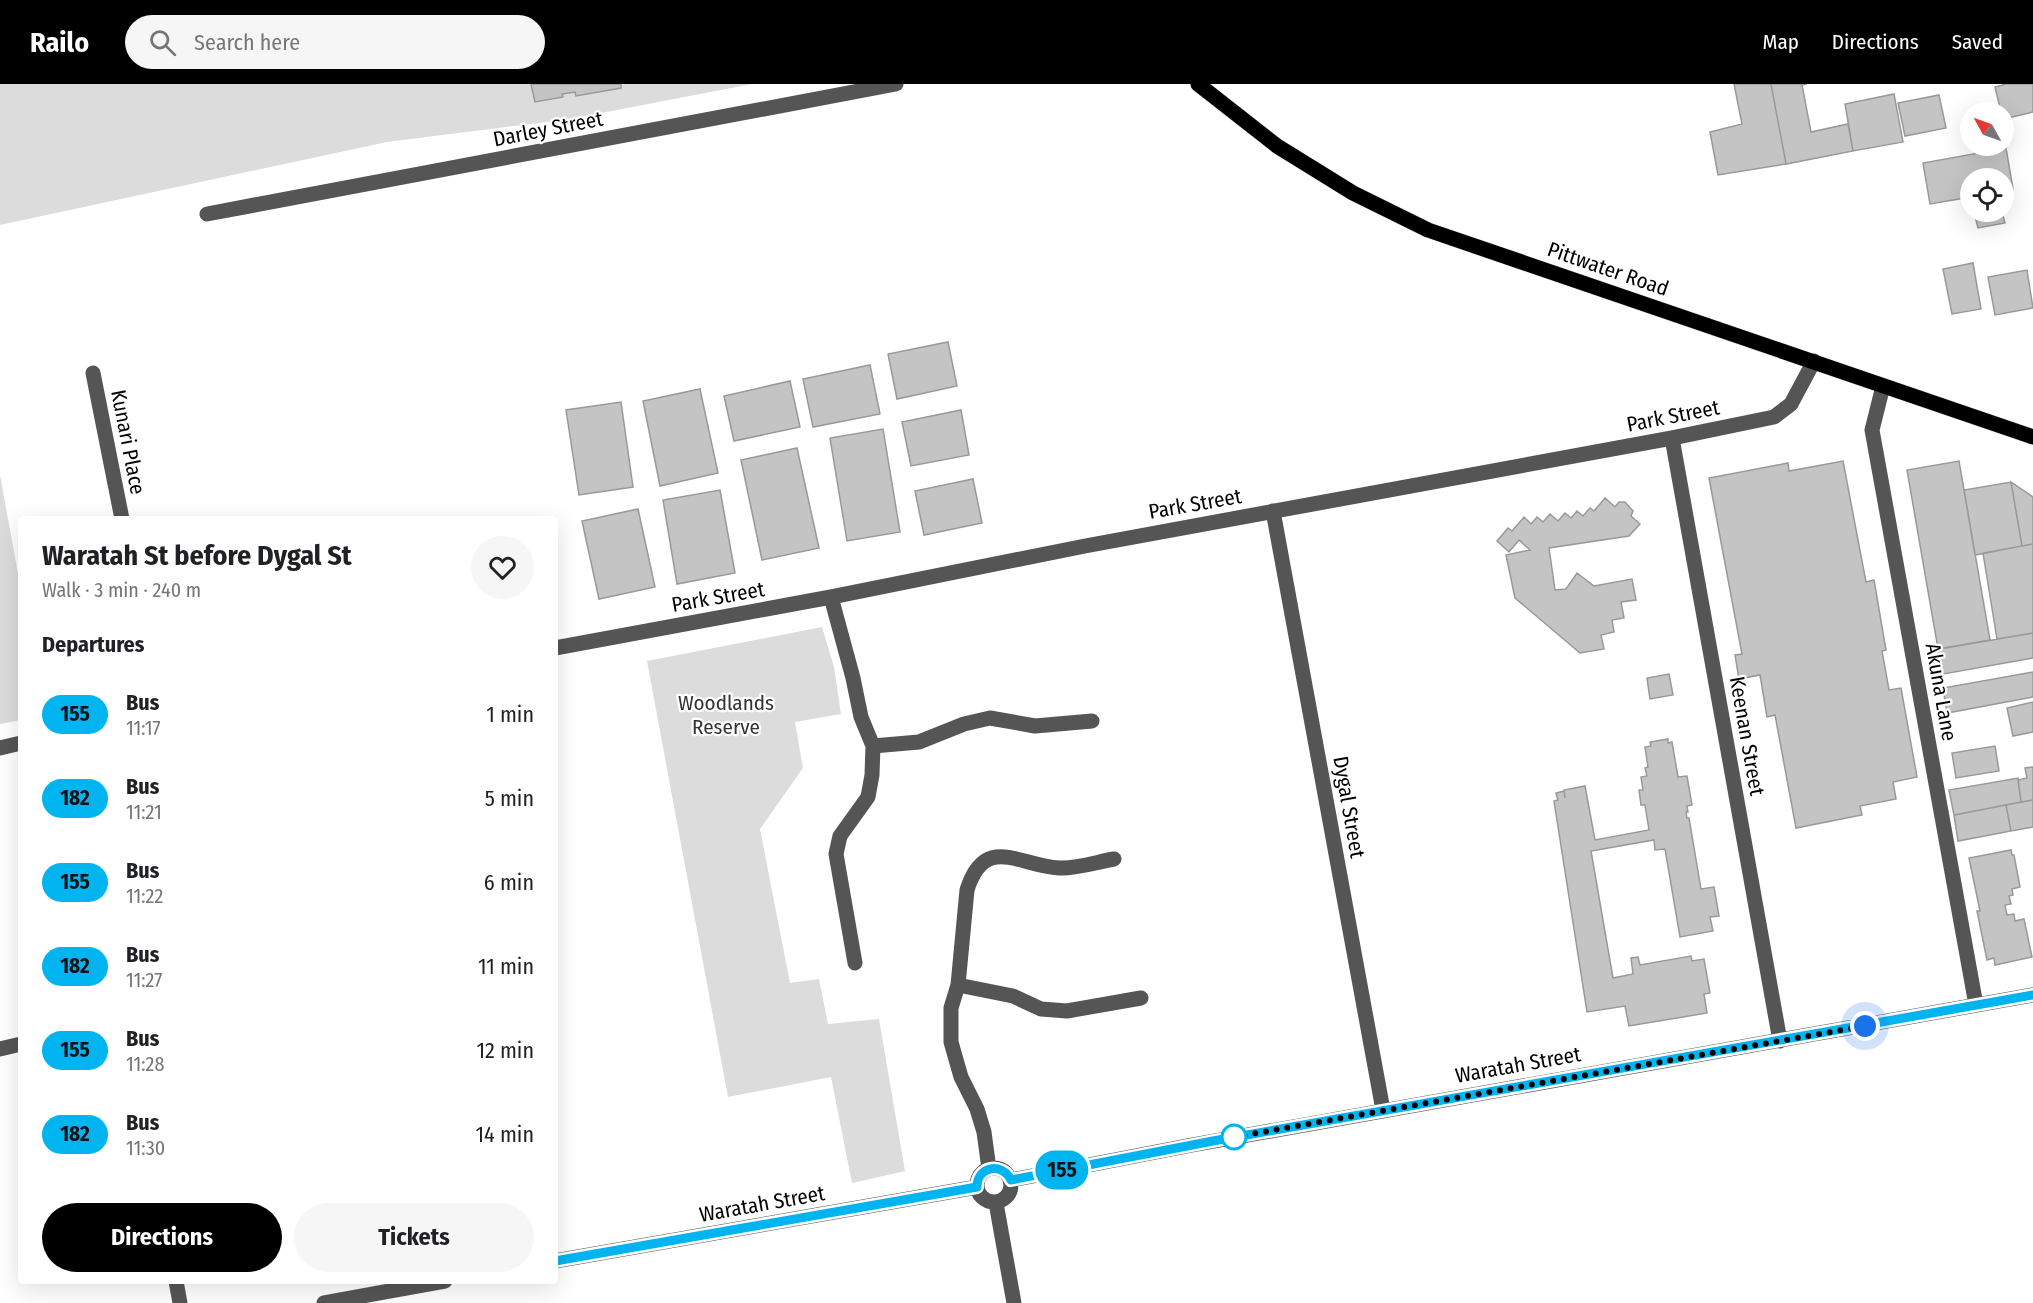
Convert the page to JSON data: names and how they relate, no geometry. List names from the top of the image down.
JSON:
{
  "streets": {
    "main road": ["Pittwater Road"],
    "street": [
      "Darley Street",
      "Park Street",
      "Kunari Place",
      "Akuna Lane",
      "Keenan Street",
      "Dygal Street",
      "Waratah Street"
    ]
  },
  "crossings": [
    ["Pittwater Road", "Park Street"],
    ["Pittwater Road", "Akuna Lane"],
    ["Park Street", "Keenan Street"],
    ["Park Street", "Dygal Street"],
    ["Akuna Lane", "Waratah Street"],
    ["Keenan Street", "Waratah Street"],
    ["Dygal Street", "Waratah Street"]
  ],
  "parks": ["Woodlands Reserve"],
  "lines": ["bus line 155"],
  "north": "top left",
  "page": {
    "header": "Railo",
    "search": "Search here",
    "nav": ["Map", "Directions", "Saved"],
    "on_map": "155",
    "heading": [
      ["Waratah St before Dygal St", "Walk · 3 min · 240 m"],
      "Departures"
    ],
    "list": [
      {
        "mark": "155",
        "name": "Bus",
        "note": "11:17",
        "value": "1 min"
      },
      {
        "mark": "182",
        "name": "Bus",
        "note": "11:21",
        "value": "5 min"
      },
      {
        "mark": "155",
        "name": "Bus",
        "note": "11:22",
        "value": "6 min"
      },
      {
        "mark": "182",
        "name": "Bus",
        "note": "11:27",
        "value": "11 min"
      },
      {
        "mark": "155",
        "name": "Bus",
        "note": "11:28",
        "value": "12 min"
      },
      {
        "mark": "182",
        "name": "Bus",
        "note": "11:30",
        "value": "14 min"
      }
    ],
    "buttons": ["Directions", "Tickets"]
  }
}
